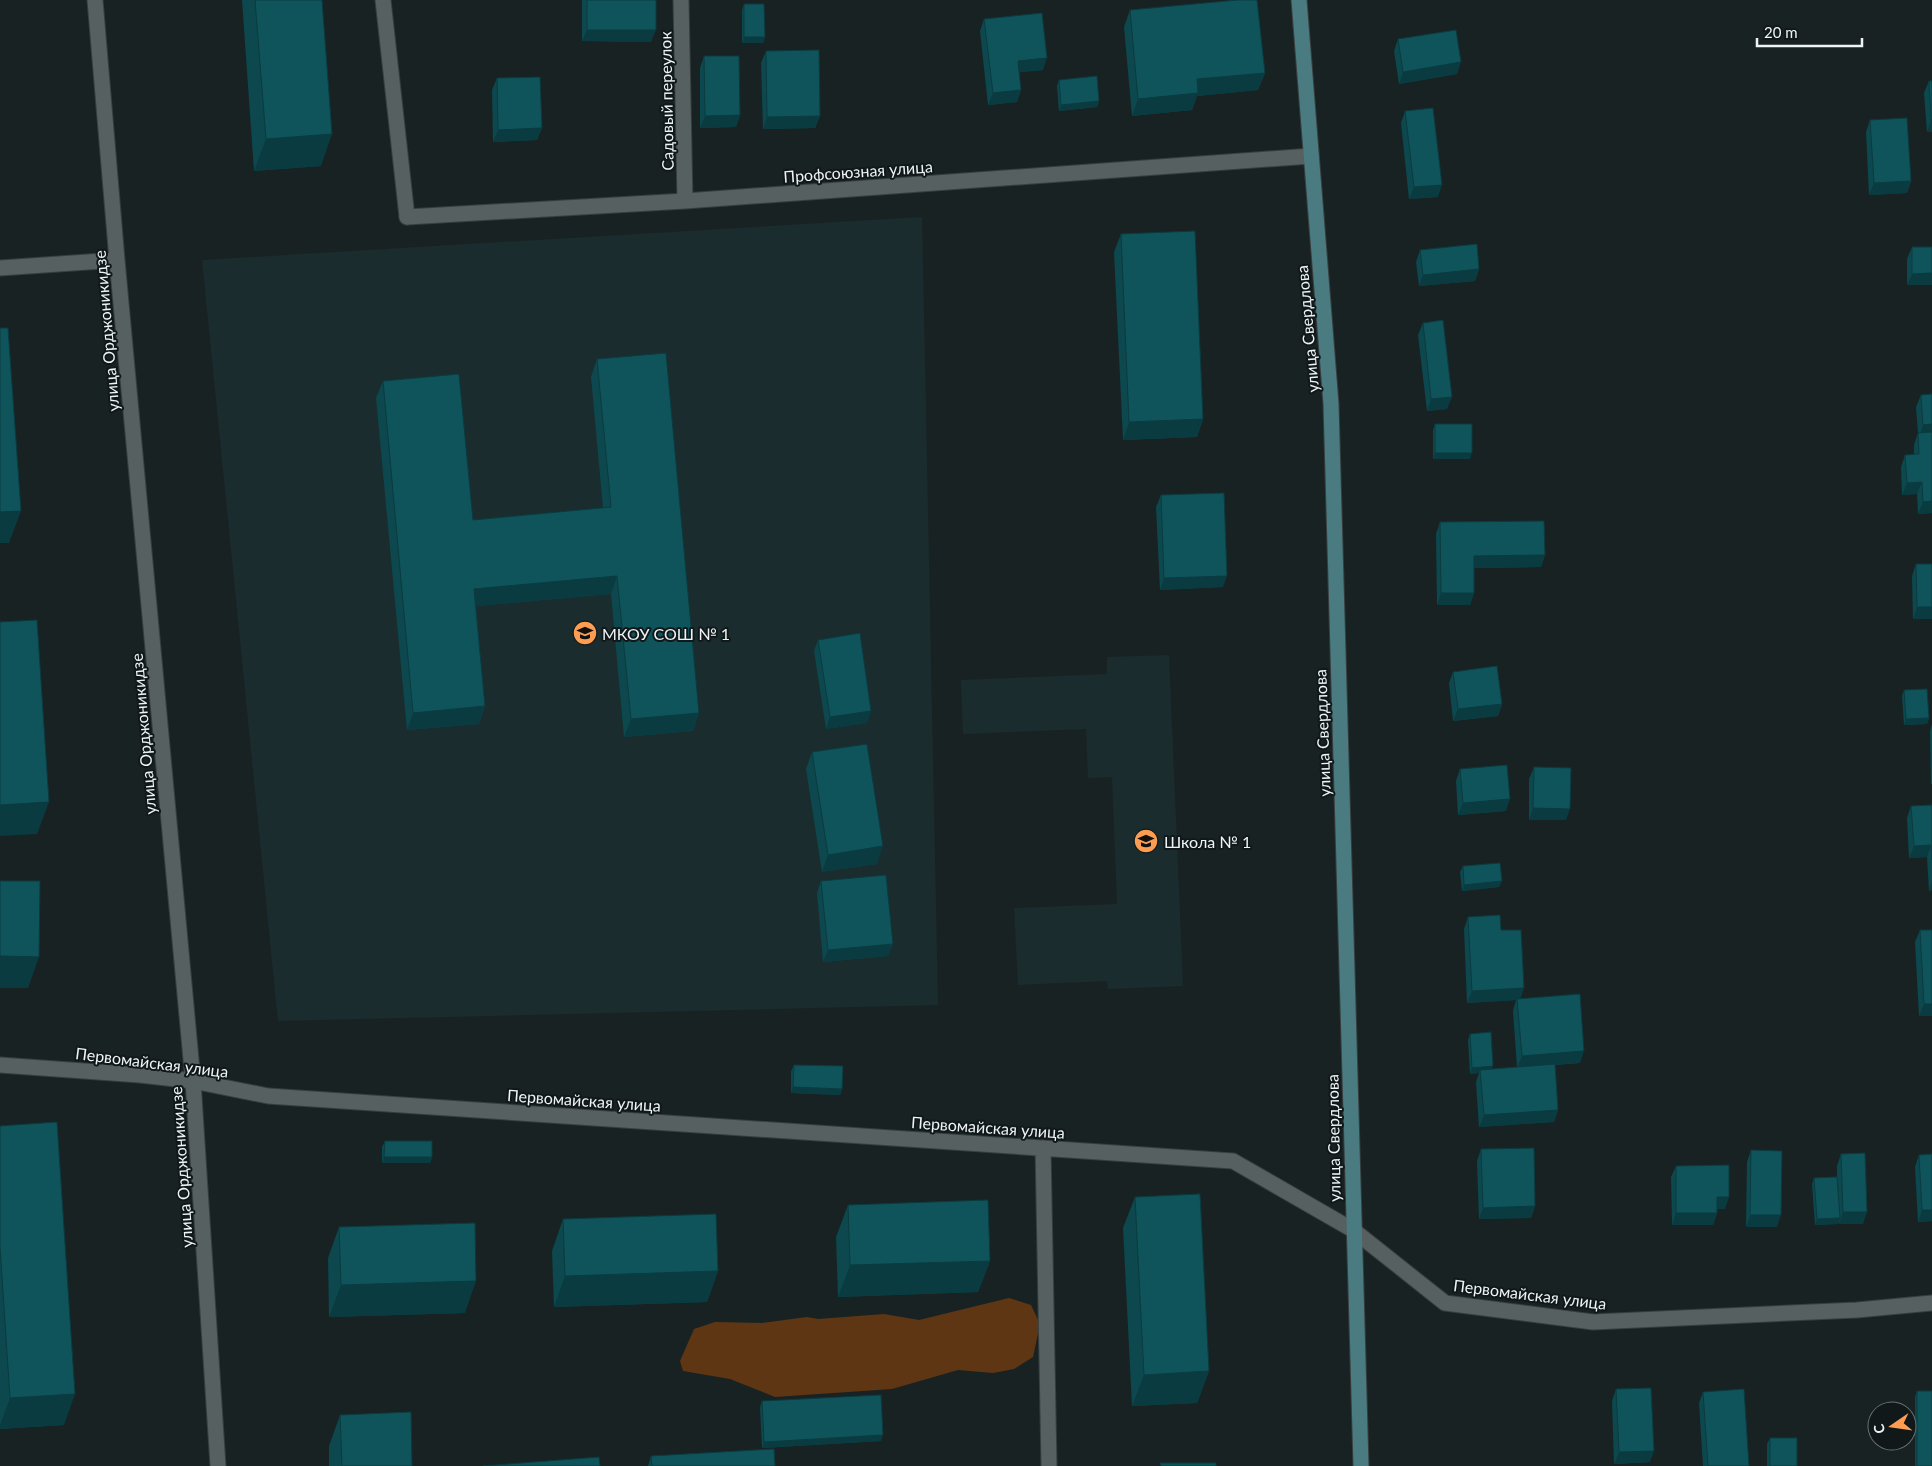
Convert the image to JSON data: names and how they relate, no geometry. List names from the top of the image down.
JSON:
{
  "streets": {
    "street": [
      "Садовый переулок",
      "Профсоюзная улица",
      "улица Свердлова",
      "улица Орджоникидзе",
      "Первомайская улица"
    ]
  },
  "crossings": [
    ["Садовый переулок", "Профсоюзная улица"],
    ["Профсоюзная улица", "улица Свердлова"],
    ["улица Свердлова", "Первомайская улица"],
    ["улица Орджоникидзе", "Первомайская улица"]
  ],
  "places": {
    "school or university": ["МКОУ СОШ № 1", "Школа № 1"]
  },
  "scale_bar": "20 m",
  "north": "left"
}
